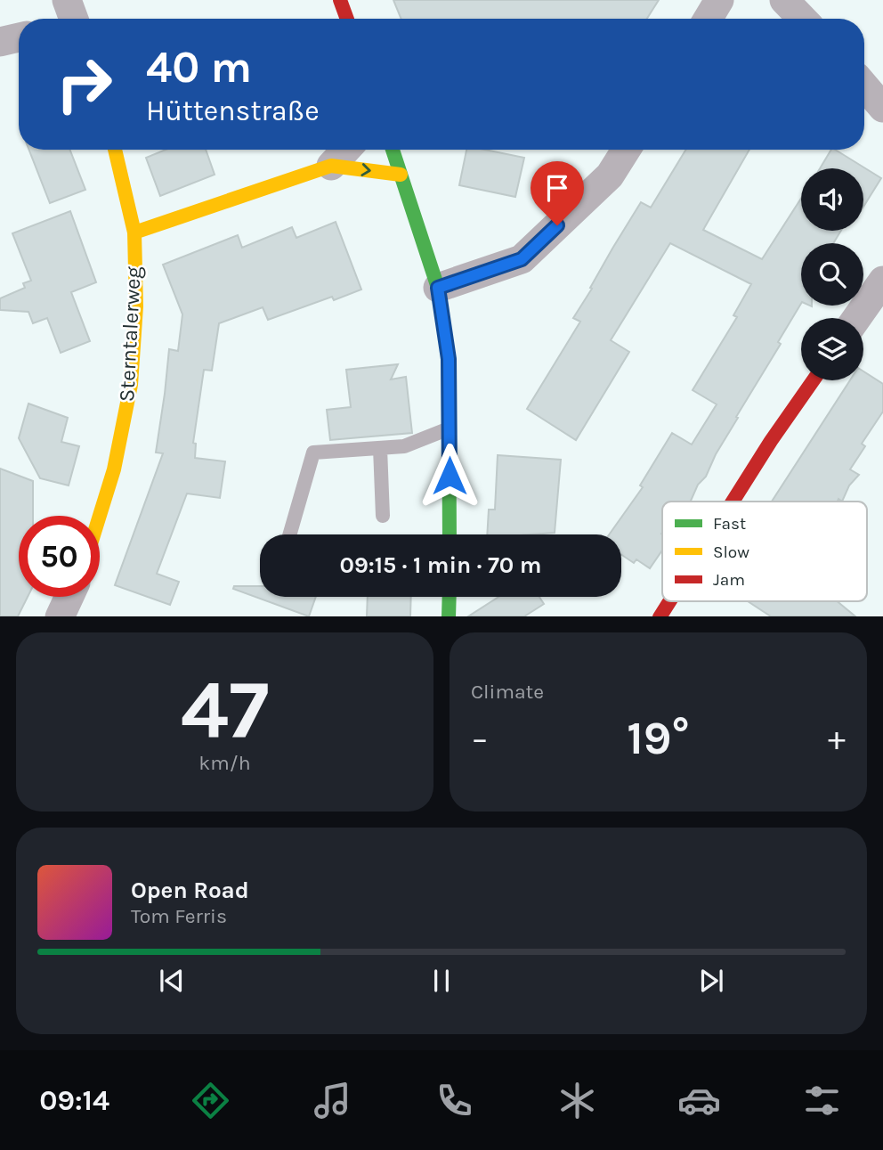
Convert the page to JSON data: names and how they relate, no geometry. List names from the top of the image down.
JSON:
{
  "streets": {
    "street": ["Sterntalerweg"]
  },
  "legend": ["Fast", "Slow", "Jam"],
  "page": {
    "turn": ["40 m", "Hüttenstraße"],
    "limit": "50",
    "trip": "09:15 · 1 min · 70 m",
    "tile": [
      ["47", "km/h"],
      "Climate"
    ],
    "heat": ["−", "19°", "+"],
    "song": ["Open Road", "Tom Ferris"],
    "tabs": "09:14"
  }
}
